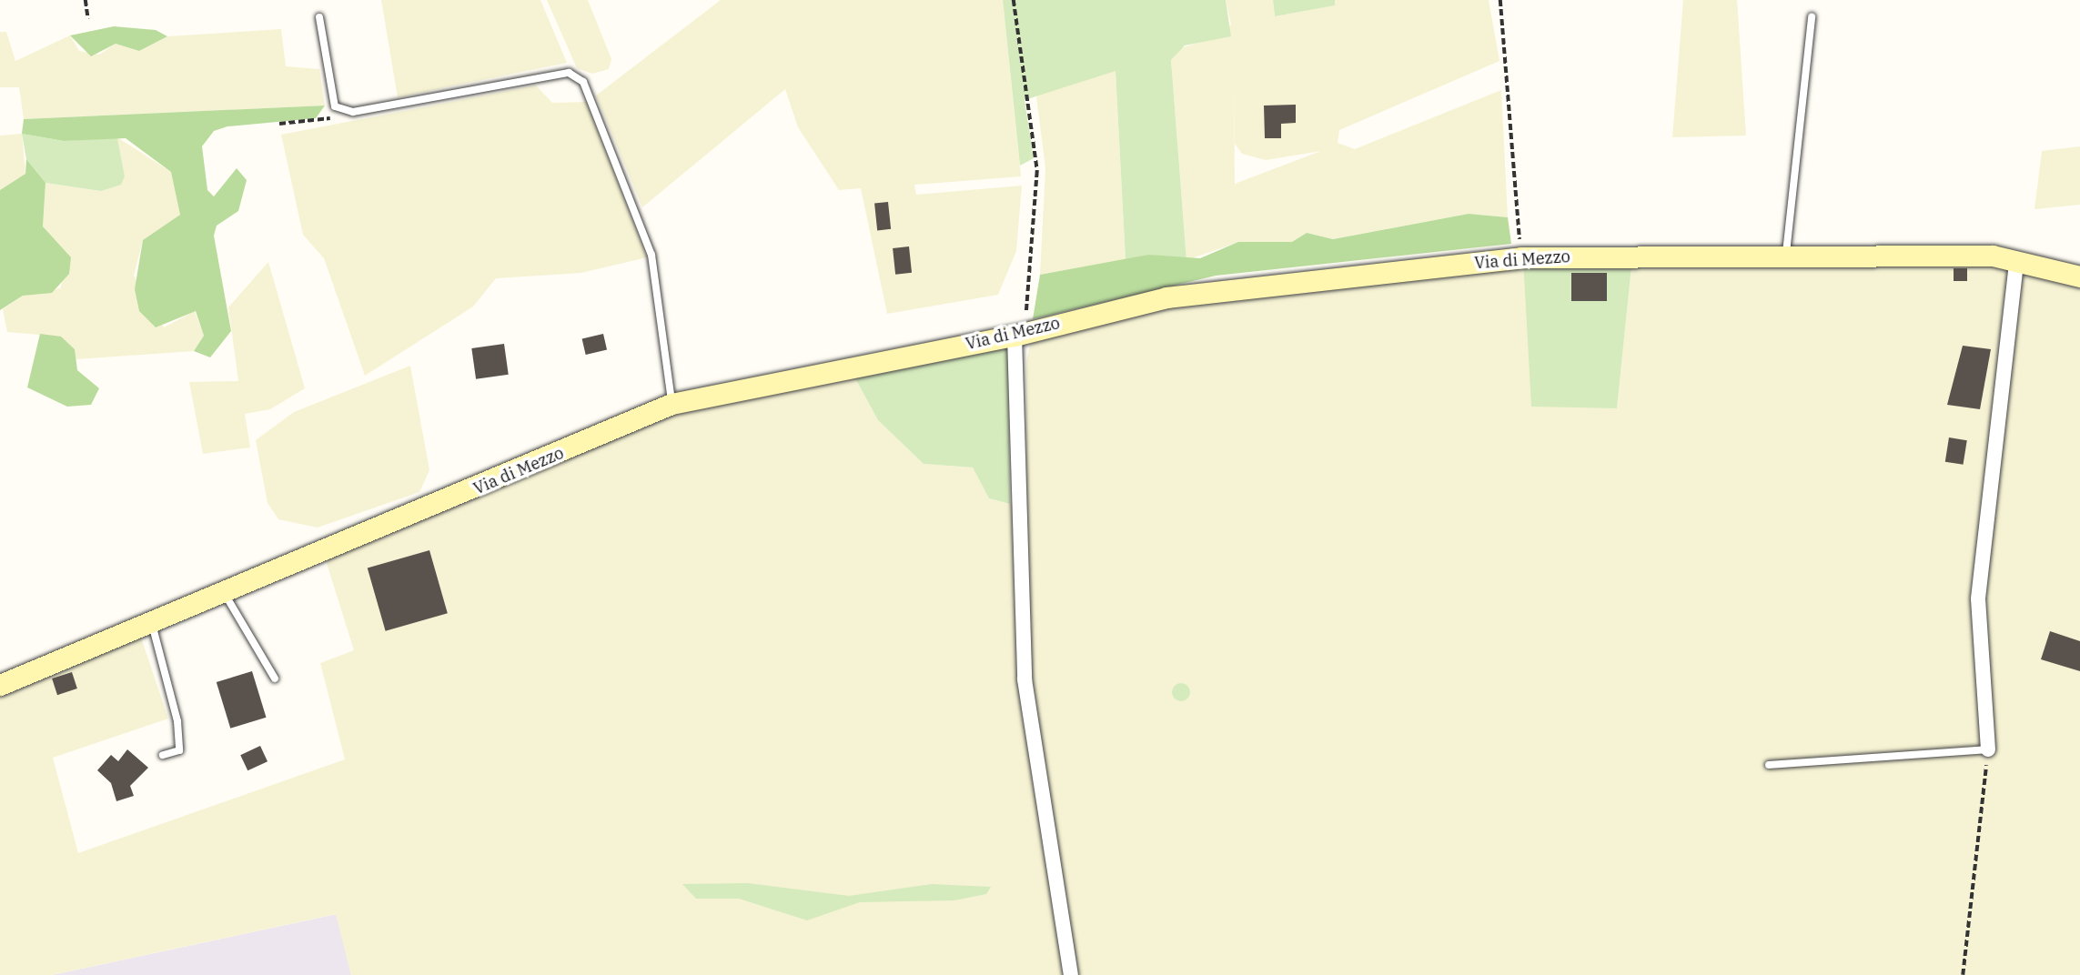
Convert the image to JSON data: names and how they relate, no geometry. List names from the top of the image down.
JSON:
{
  "streets": {
    "main road": ["Via di Mezzo"]
  }
}
